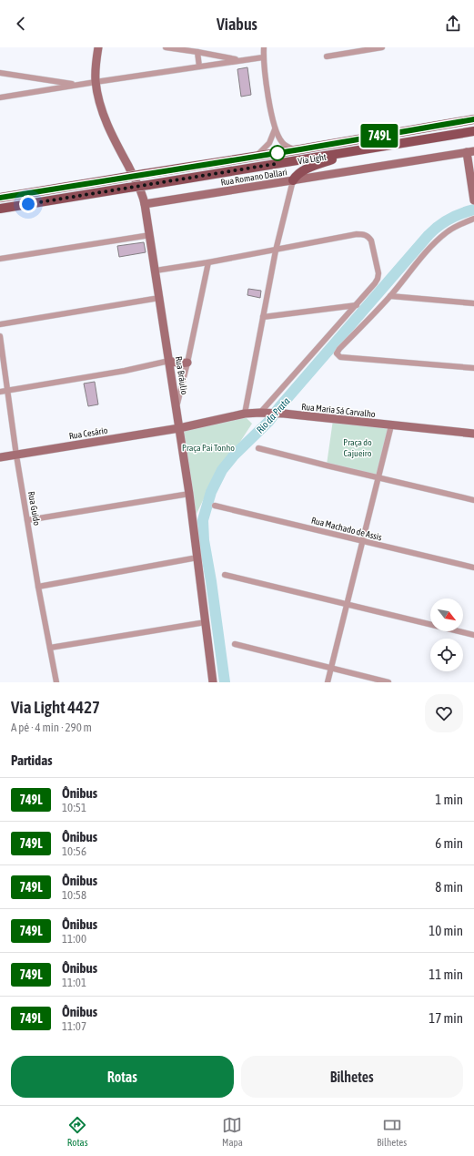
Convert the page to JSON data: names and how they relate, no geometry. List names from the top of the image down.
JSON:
{
  "streets": {
    "main road": ["Via Light"],
    "street": [
      "Rua Romano Dallari",
      "Rua Bráulio",
      "Rua Maria Sá Carvalho",
      "Rua Cesário",
      "Rua Guido",
      "Rua Machado de Assis"
    ]
  },
  "crossings": [
    ["Rua Romano Dallari", "Rua Bráulio"],
    ["Rua Bráulio", "Rua Maria Sá Carvalho"],
    ["Rua Bráulio", "Rua Cesário"],
    ["Rua Maria Sá Carvalho", "Rua Cesário"],
    ["Rua Cesário", "Rua Guido"]
  ],
  "water": ["Rio da Prata"],
  "parks": ["Praça do Cajueiro", "Praça Pai Tonho"],
  "lines": ["bus line 749L"],
  "north": "bottom right",
  "page": {
    "header": "Viabus",
    "on_map": "749L",
    "heading": [
      ["Via Light 4427", "A pé · 4 min · 290 m"],
      "Partidas"
    ],
    "list": [
      {
        "mark": "749L",
        "name": "Ônibus",
        "note": "10:51",
        "value": "1 min"
      },
      {
        "mark": "749L",
        "name": "Ônibus",
        "note": "10:56",
        "value": "6 min"
      },
      {
        "mark": "749L",
        "name": "Ônibus",
        "note": "10:58",
        "value": "8 min"
      },
      {
        "mark": "749L",
        "name": "Ônibus",
        "note": "11:00",
        "value": "10 min"
      },
      {
        "mark": "749L",
        "name": "Ônibus",
        "note": "11:01",
        "value": "11 min"
      },
      {
        "mark": "749L",
        "name": "Ônibus",
        "note": "11:07",
        "value": "17 min"
      }
    ],
    "buttons": ["Rotas", "Bilhetes"],
    "tabs": ["Rotas", "Mapa", "Bilhetes"]
  }
}
